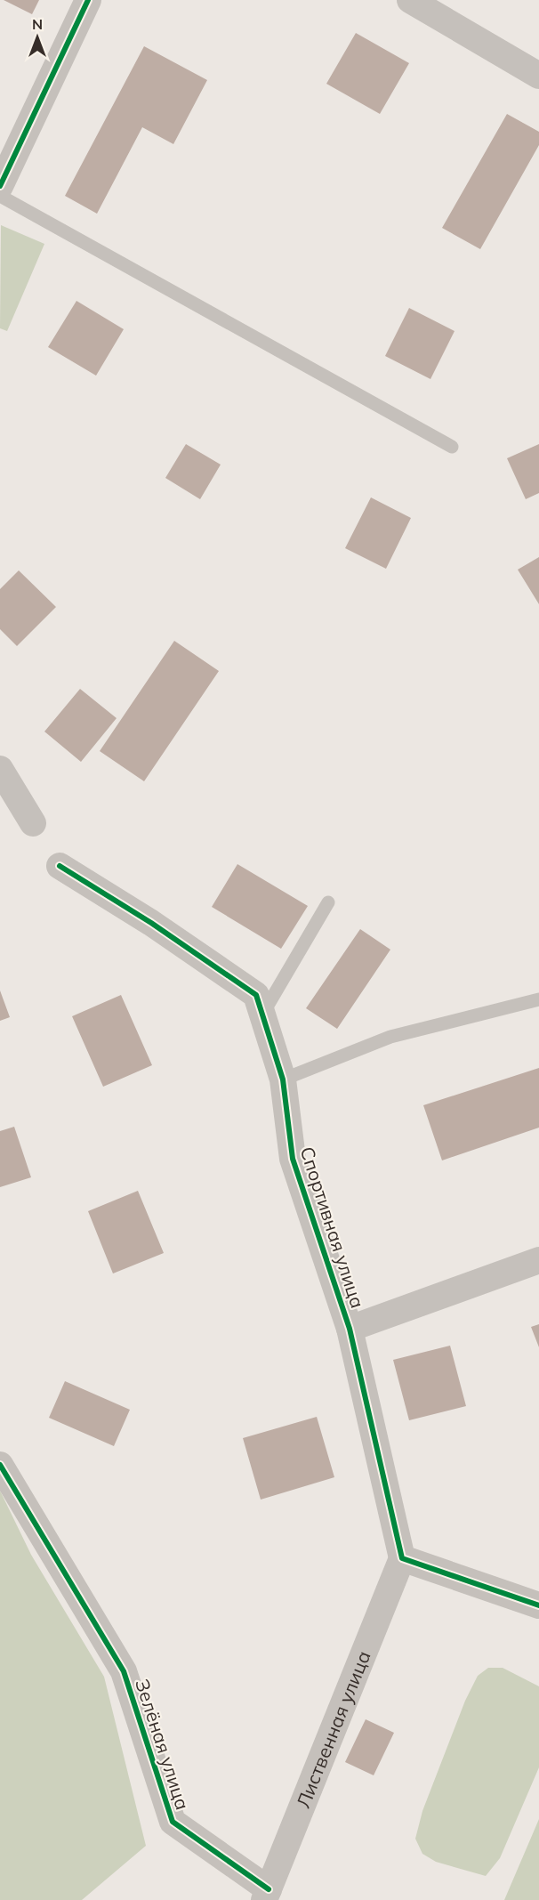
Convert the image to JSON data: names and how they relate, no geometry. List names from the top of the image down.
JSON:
{
  "streets": {
    "street": ["Спортивная улица", "Лиственная улица", "Зелёная улица"]
  },
  "crossings": [
    ["Спортивная улица", "Лиственная улица"],
    ["Лиственная улица", "Зелёная улица"]
  ],
  "north": "top"
}
